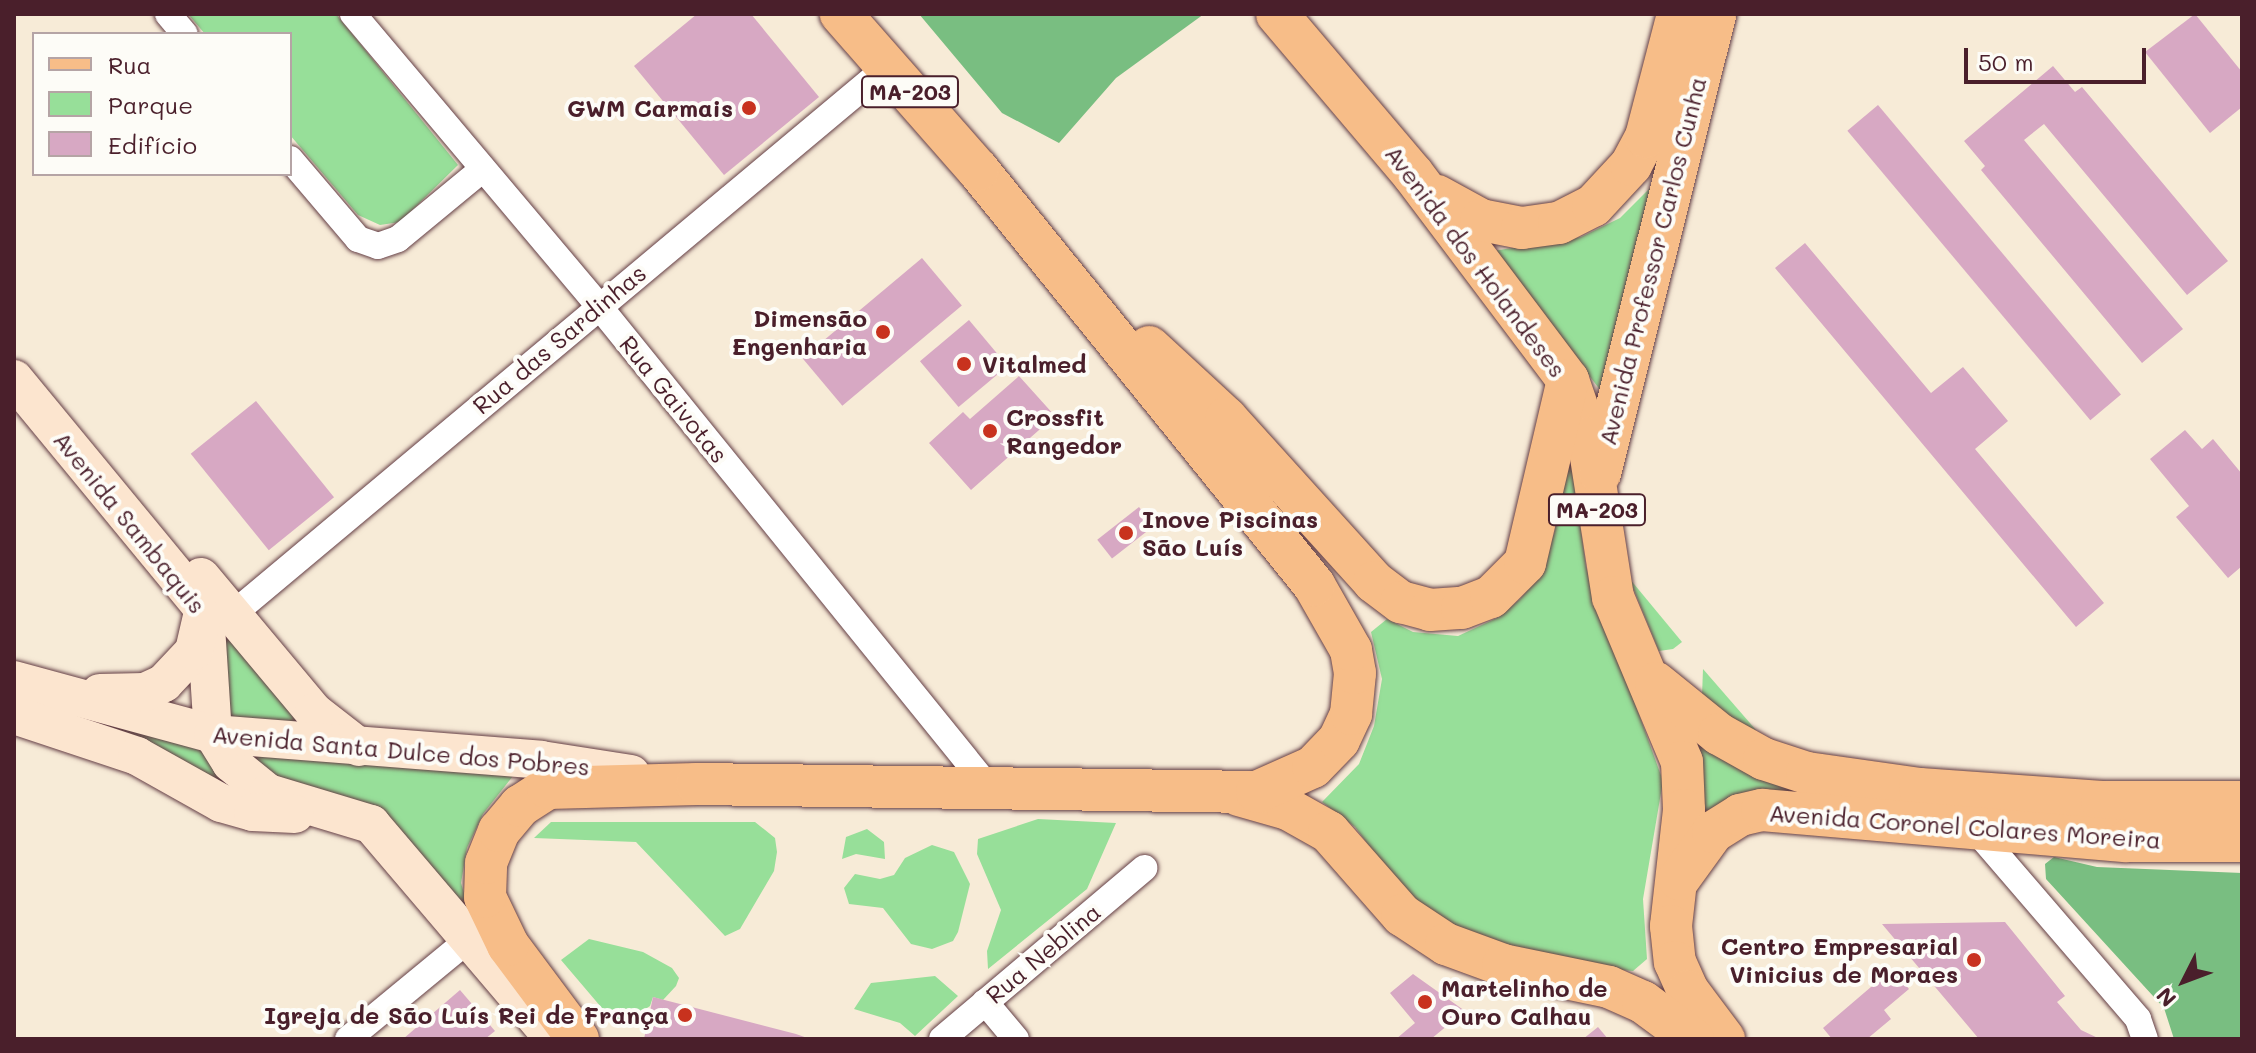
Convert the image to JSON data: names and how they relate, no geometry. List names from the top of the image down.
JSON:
{
  "streets": {
    "main road": [
      "MA-203",
      "Avenida dos Holandeses",
      "Avenida Professor Carlos Cunha",
      "Avenida Sambaquis",
      "Avenida Santa Dulce dos Pobres",
      "Avenida Coronel Colares Moreira"
    ],
    "street": ["Rua das Sardinhas", "Rua Gaivotas", "Rua Neblina"]
  },
  "crossings": [
    ["MA-203", "Rua das Sardinhas"],
    ["MA-203", "Avenida Santa Dulce dos Pobres"],
    ["Avenida dos Holandeses", "Avenida Professor Carlos Cunha"],
    ["Avenida dos Holandeses", "Avenida Coronel Colares Moreira"],
    ["Rua das Sardinhas", "Rua Gaivotas"],
    ["Rua das Sardinhas", "Avenida Sambaquis"],
    ["Rua Gaivotas", "Avenida Santa Dulce dos Pobres"],
    ["Avenida Sambaquis", "Avenida Santa Dulce dos Pobres"]
  ],
  "places": [
    "GWM Carmais",
    "Dimensão Engenharia",
    "Vitalmed",
    "Crossfit Rangedor",
    "Inove Piscinas São Luís",
    "Centro Empresarial Vinicius de Moraes",
    "Martelinho de Ouro Calhau",
    "Igreja de São Luís Rei de França"
  ],
  "legend": ["Rua", "Parque", "Edifício"],
  "scale_bar": "50 m",
  "north": "bottom left"
}
